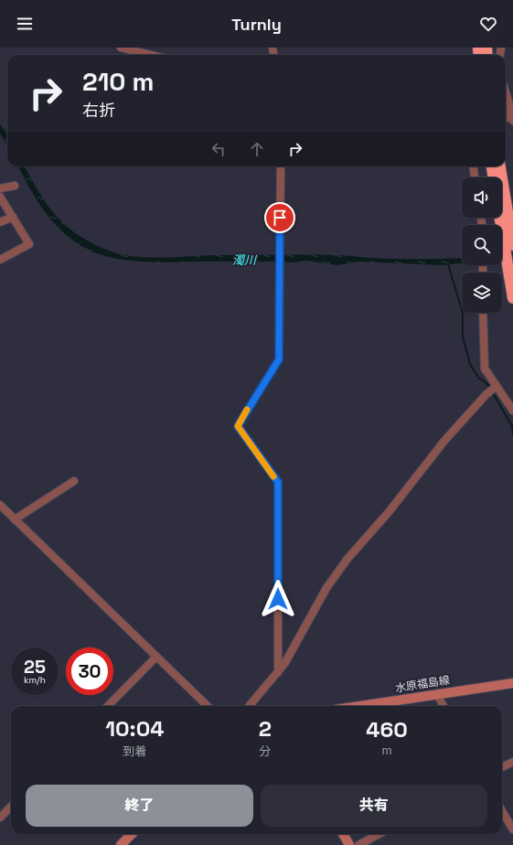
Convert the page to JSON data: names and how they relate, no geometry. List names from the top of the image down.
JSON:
{
  "streets": {
    "main road": ["水原福島線"]
  },
  "water": ["濁川"],
  "page": {
    "header": "Turnly",
    "turn": ["210 m", "右折"],
    "speed": "25 km/h",
    "limit": "30",
    "eta": [
      "10:04",
      "到着",
      "2",
      "分",
      "460",
      "m"
    ],
    "buttons": ["終了", "共有"]
  }
}
